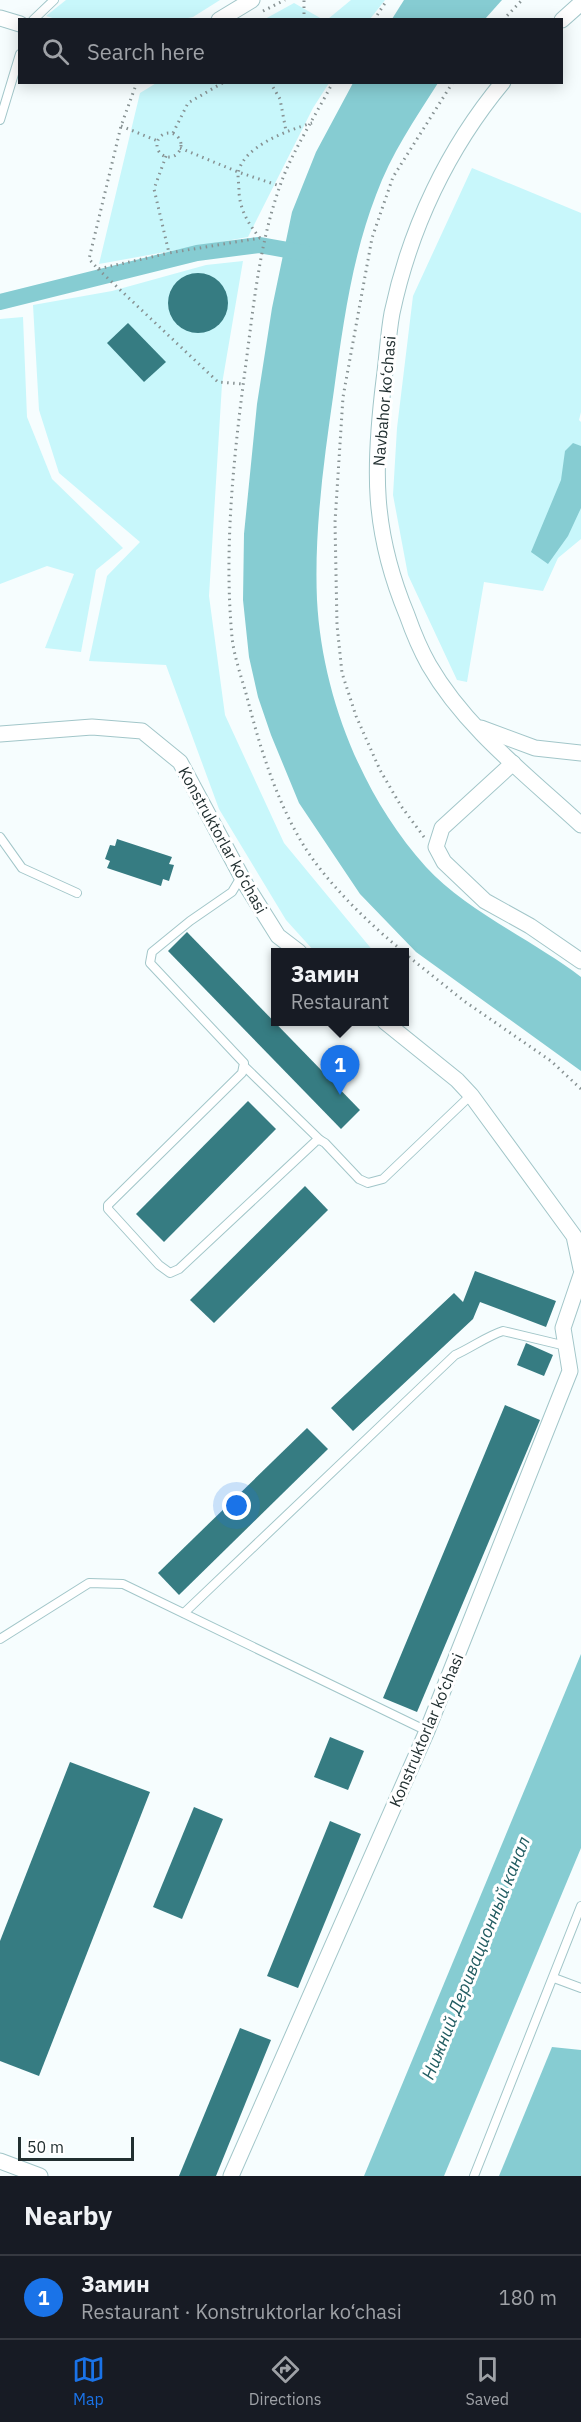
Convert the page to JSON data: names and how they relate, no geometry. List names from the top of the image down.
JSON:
{
  "streets": {
    "street": ["Navbahor ko‘chasi", "Konstruktorlar ko‘chasi"]
  },
  "water": ["Нижний Деривационный канал"],
  "scale_bar": "50 m",
  "page": {
    "search": "Search here",
    "popup": ["Замин", "Restaurant"],
    "pins": "1",
    "scale": "50 m",
    "heading": "Nearby",
    "list": [
      {
        "mark": "1",
        "name": "Замин",
        "note": "Restaurant · Konstruktorlar ko‘chasi",
        "value": "180 m"
      }
    ],
    "nav": ["Map", "Directions", "Saved"]
  }
}
